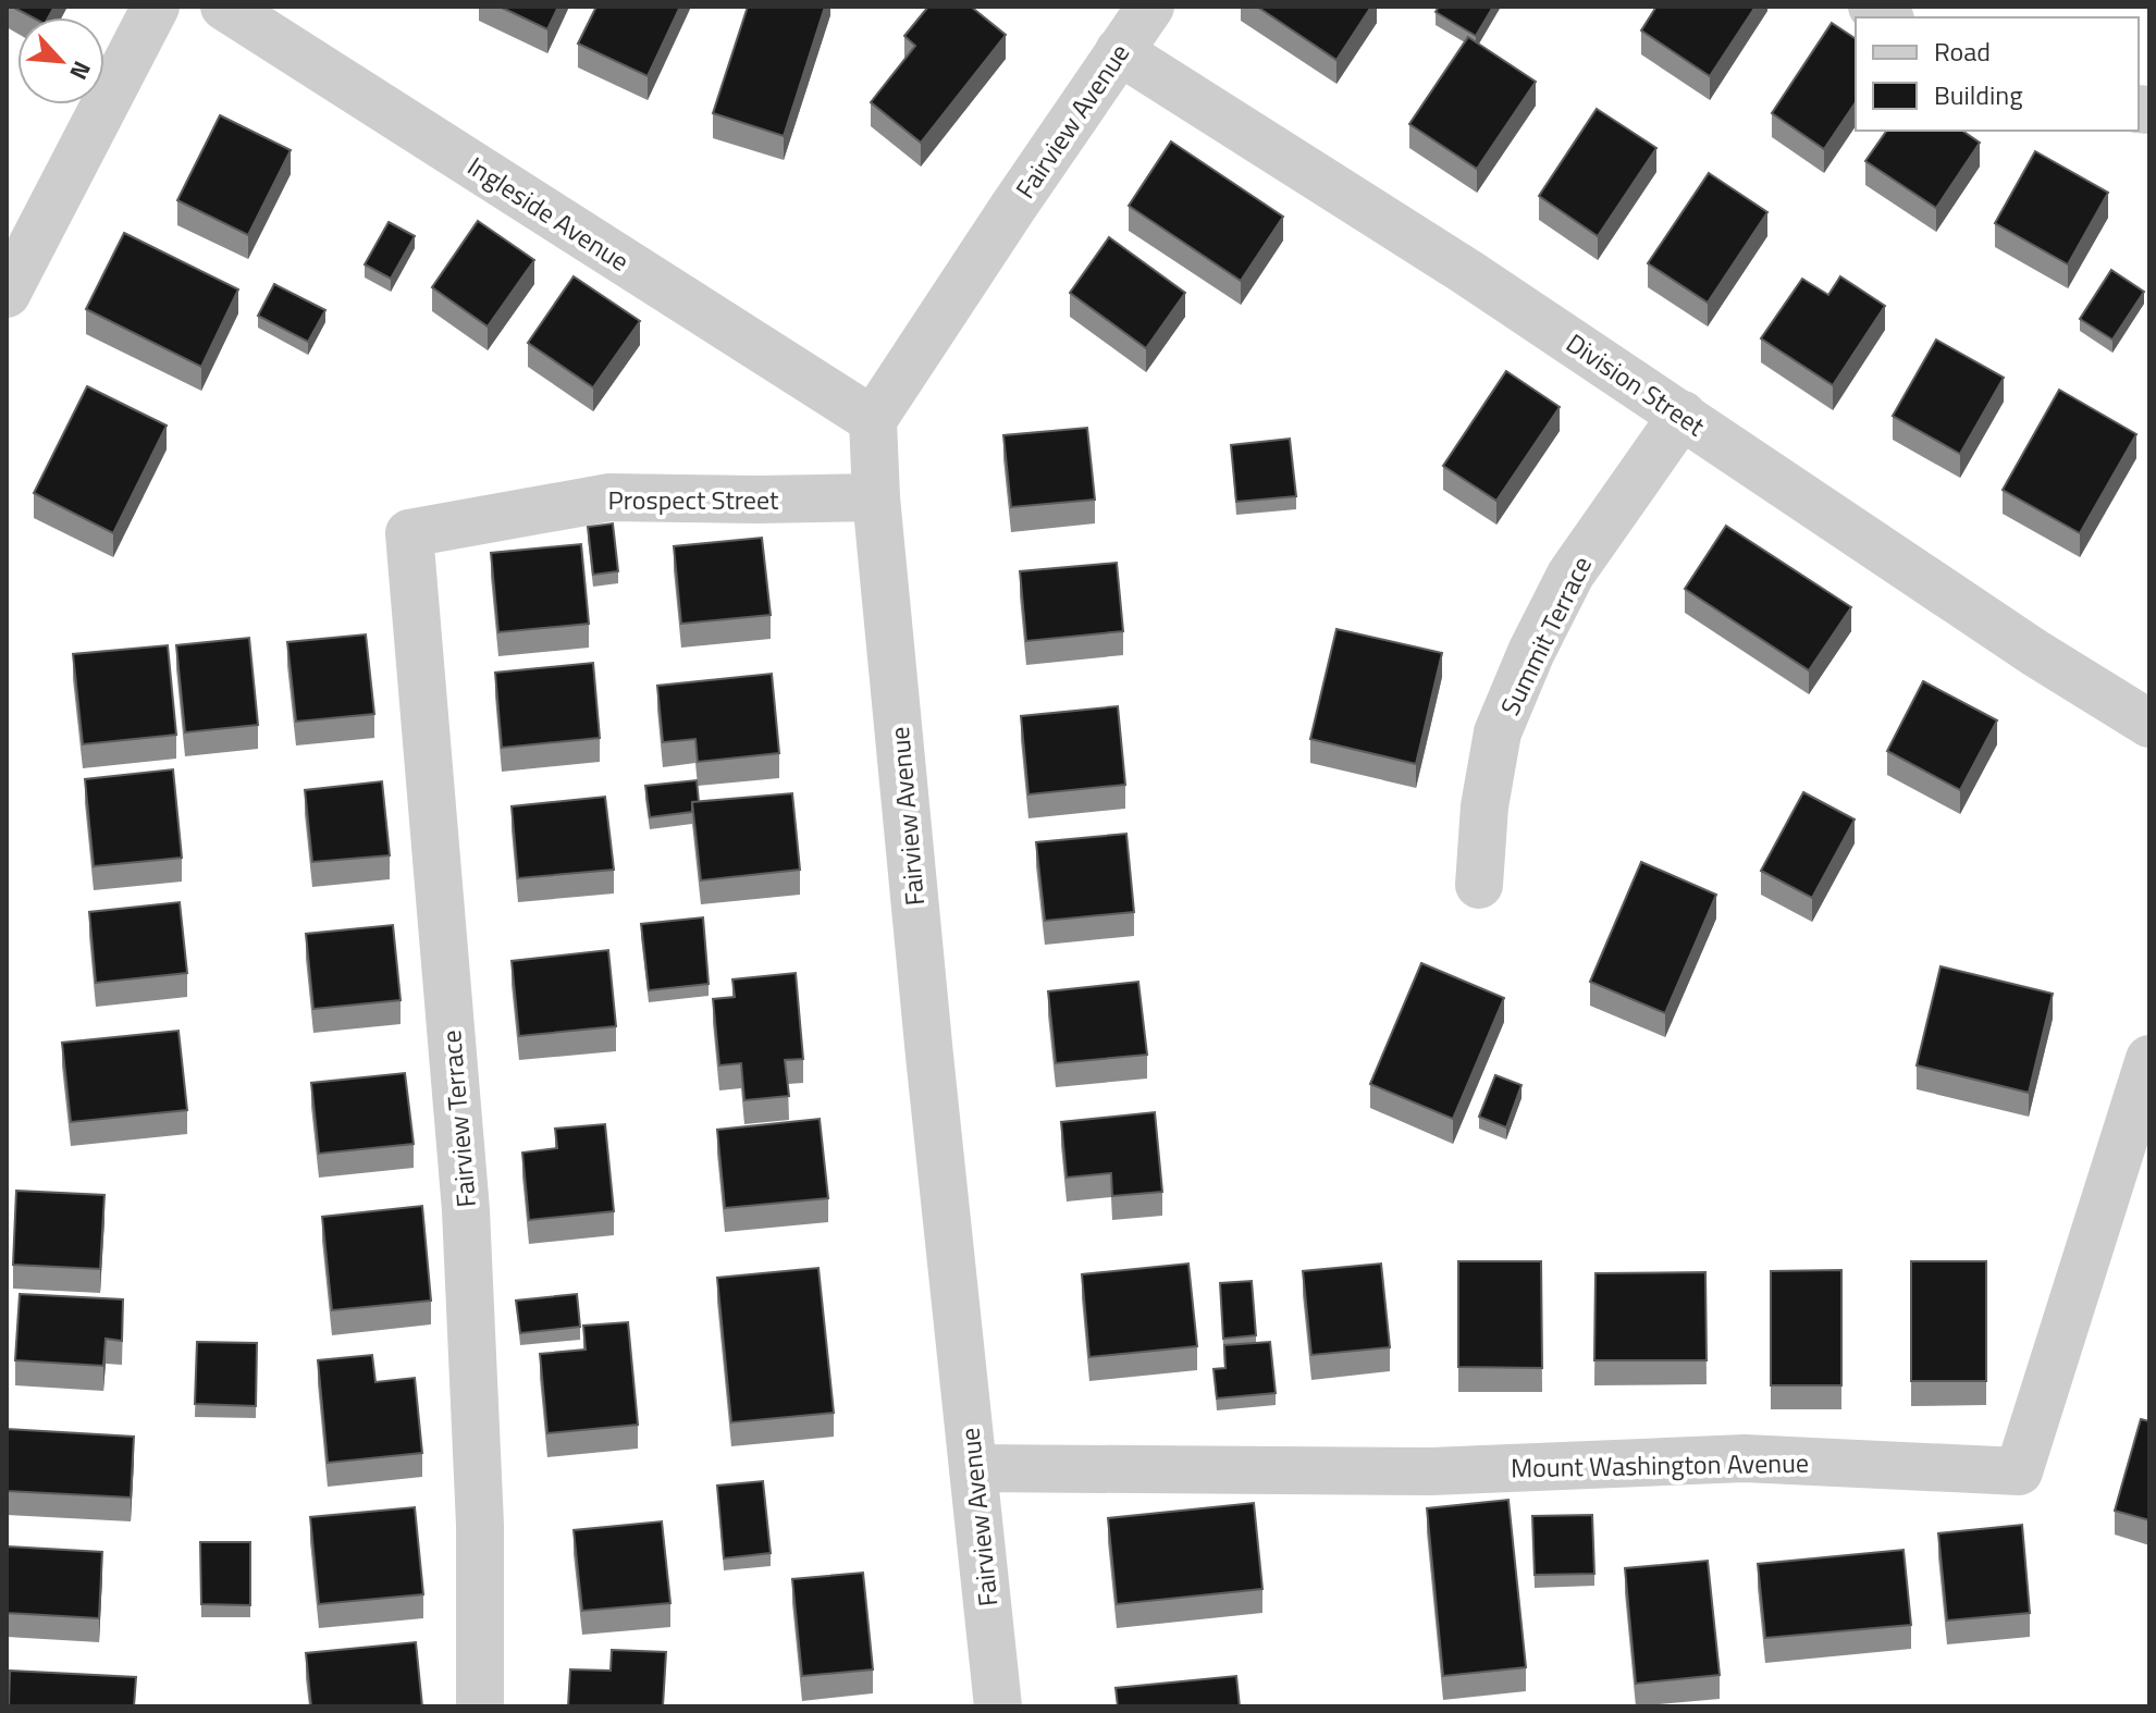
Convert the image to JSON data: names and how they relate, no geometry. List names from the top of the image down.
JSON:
{
  "streets": {
    "street": [
      "Fairview Avenue",
      "Ingleside Avenue",
      "Division Street",
      "Prospect Street",
      "Summit Terrace",
      "Fairview Terrace",
      "Mount Washington Avenue"
    ]
  },
  "crossings": [
    ["Fairview Avenue", "Ingleside Avenue"],
    ["Fairview Avenue", "Division Street"],
    ["Fairview Avenue", "Prospect Street"],
    ["Fairview Avenue", "Mount Washington Avenue"],
    ["Division Street", "Summit Terrace"],
    ["Prospect Street", "Fairview Terrace"]
  ],
  "legend": ["Road", "Building"],
  "north": "bottom right"
}
